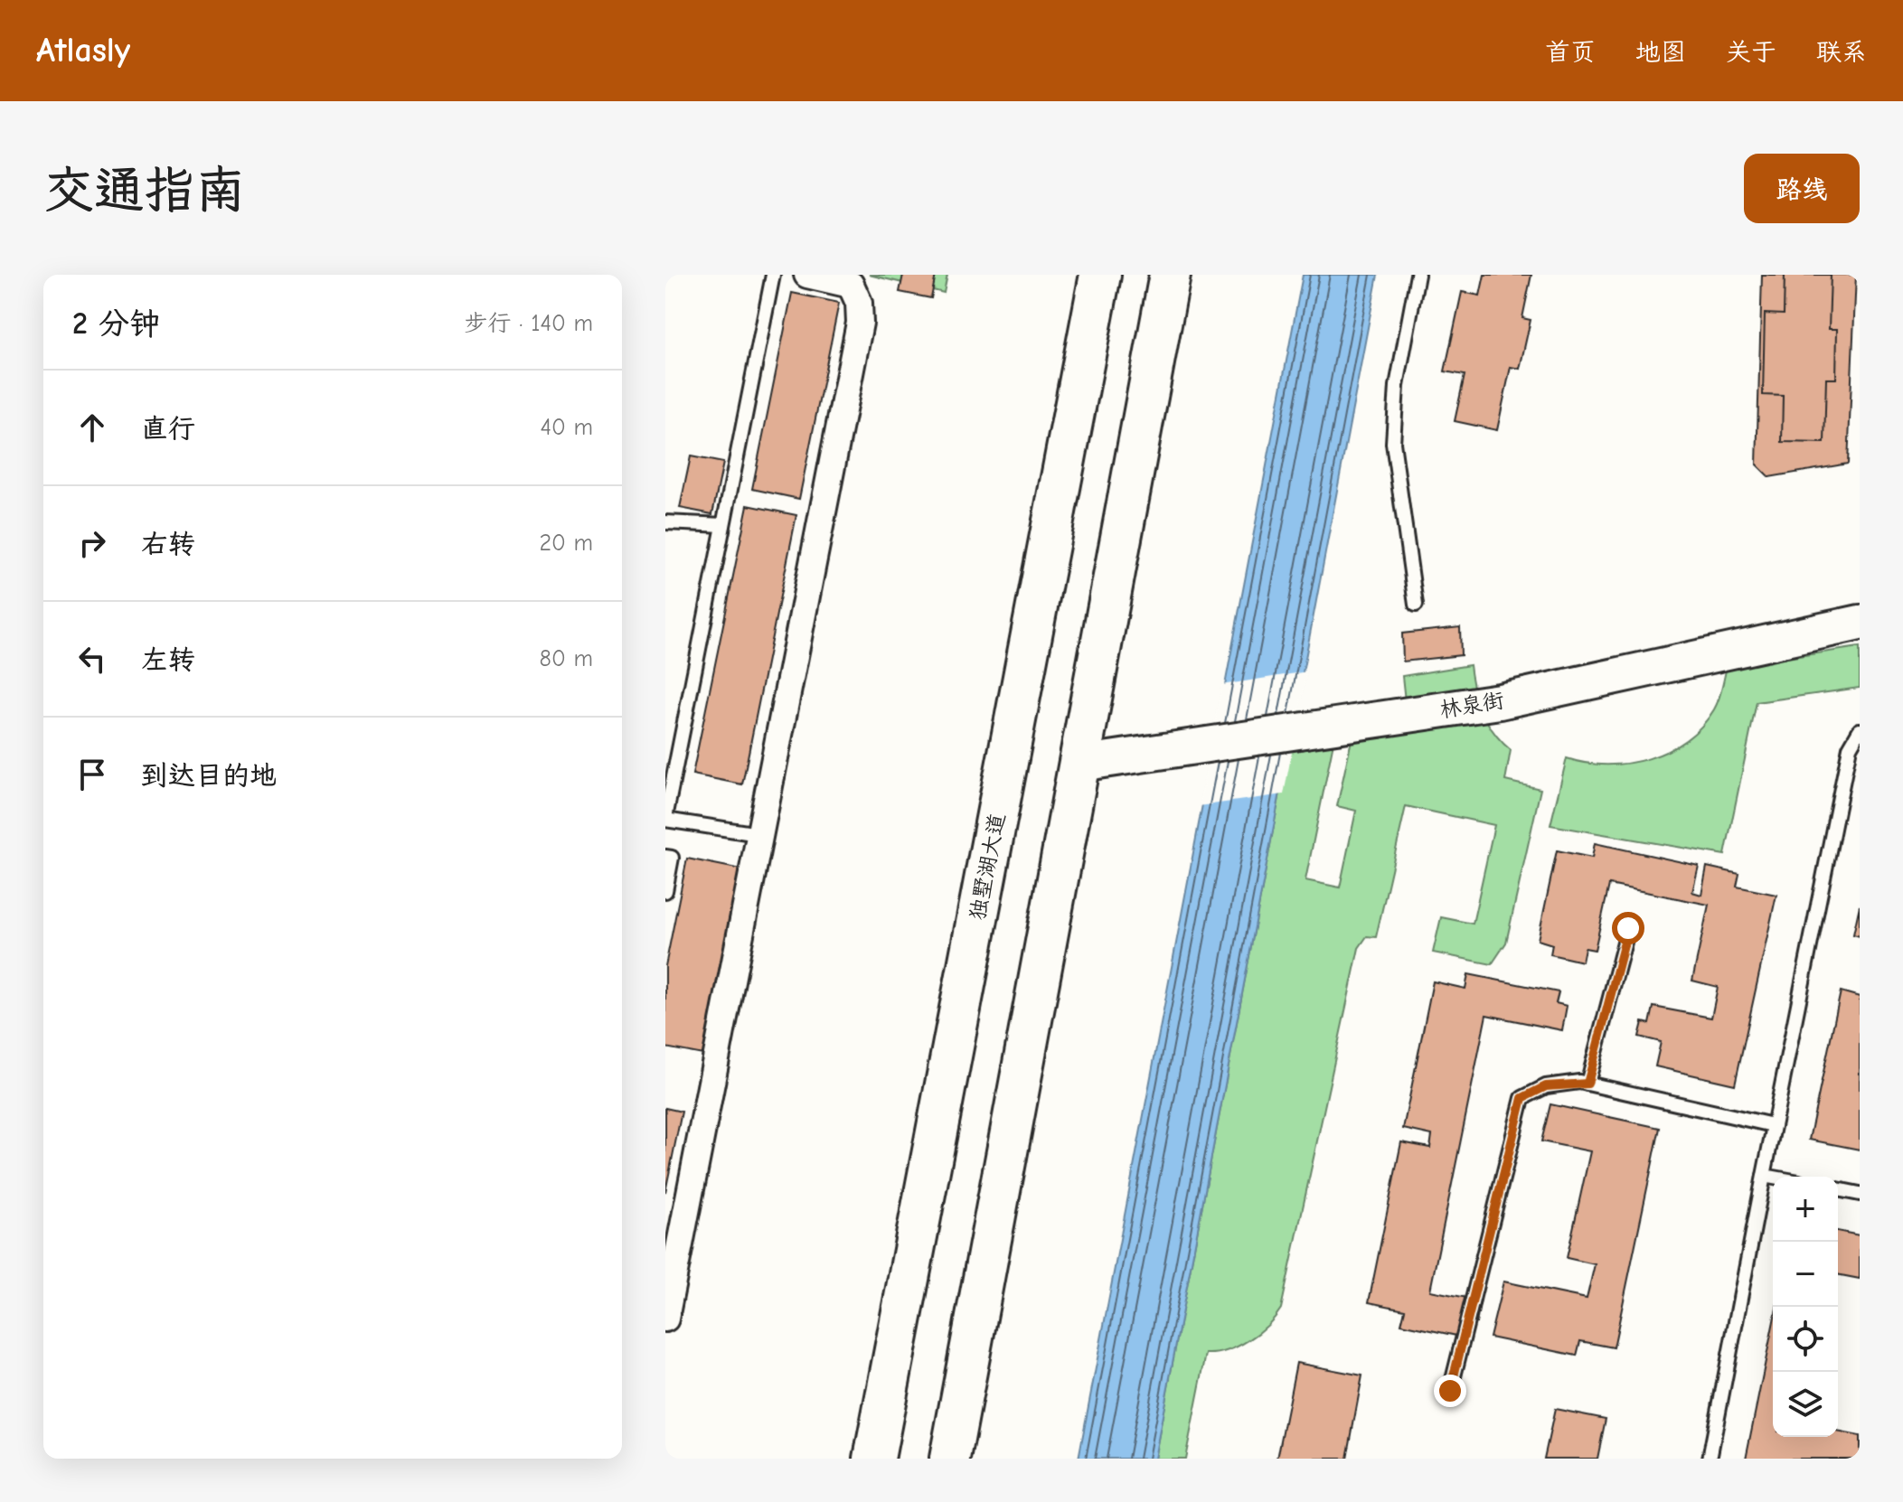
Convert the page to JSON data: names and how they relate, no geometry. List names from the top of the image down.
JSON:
{
  "streets": {
    "main road": ["林泉街", "独墅湖大道"]
  },
  "page": {
    "header": "Atlasly",
    "nav": [
      "首页",
      "地图",
      "关于",
      "联系"
    ],
    "buttons": "路线",
    "title": "交通指南",
    "heading": ["2 分钟", "步行 · 140 m"],
    "list": [
      ["直行", "40 m"],
      ["右转", "20 m"],
      ["左转", "80 m"],
      "到达目的地"
    ],
    "map_buttons": ["+", "−"]
  }
}
